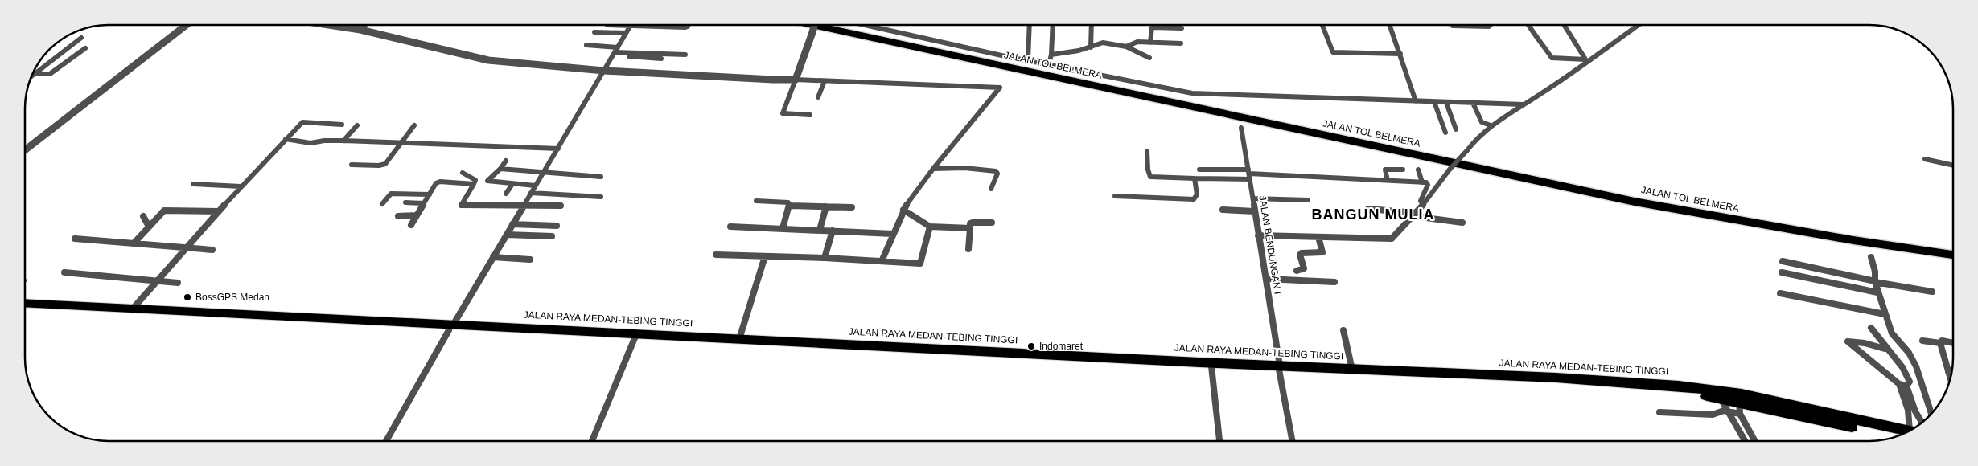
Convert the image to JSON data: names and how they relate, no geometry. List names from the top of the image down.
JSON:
{
  "streets": {
    "highway": ["JALAN TOL BELMERA", "JALAN RAYA MEDAN-TEBING TINGGI"],
    "street": ["JALAN BENDUNGAN I"]
  },
  "crossings": [
    ["JALAN BENDUNGAN I", "JALAN RAYA MEDAN-TEBING TINGGI"]
  ],
  "districts": ["BANGUN MULIA"],
  "places": ["BossGPS Medan", "Indomaret"]
}
